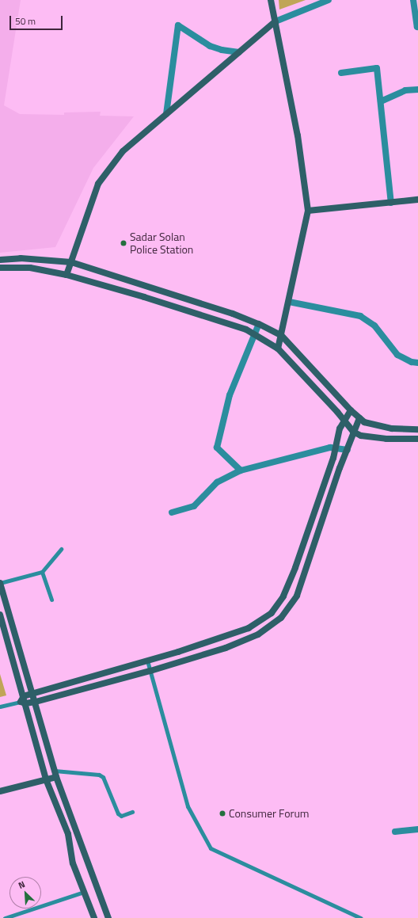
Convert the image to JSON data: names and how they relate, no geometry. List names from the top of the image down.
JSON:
{
  "places": ["Sadar Solan Police Station", "Consumer Forum"],
  "scale_bar": "50 m",
  "north": "top left"
}
